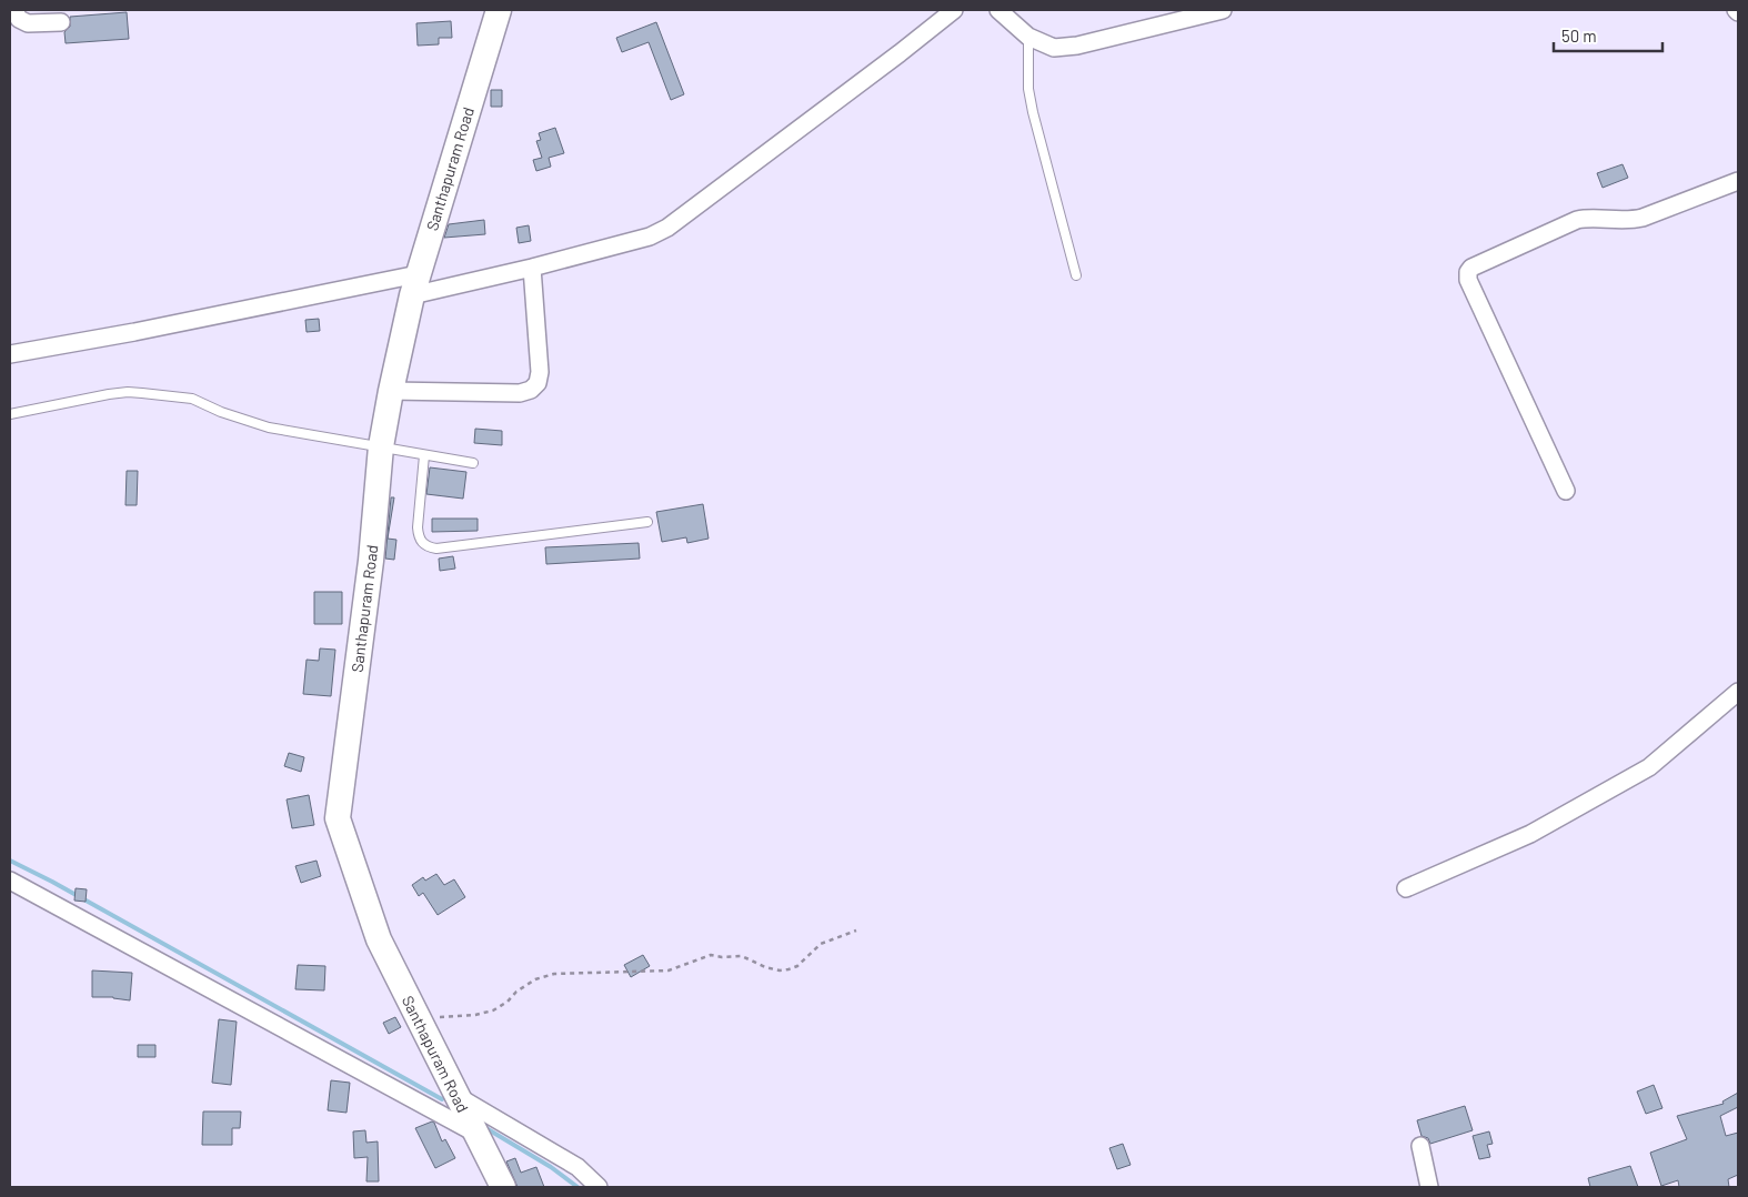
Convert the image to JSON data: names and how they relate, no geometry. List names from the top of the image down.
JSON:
{
  "streets": {
    "main road": ["Santhapuram Road"]
  },
  "scale_bar": "50 m"
}
